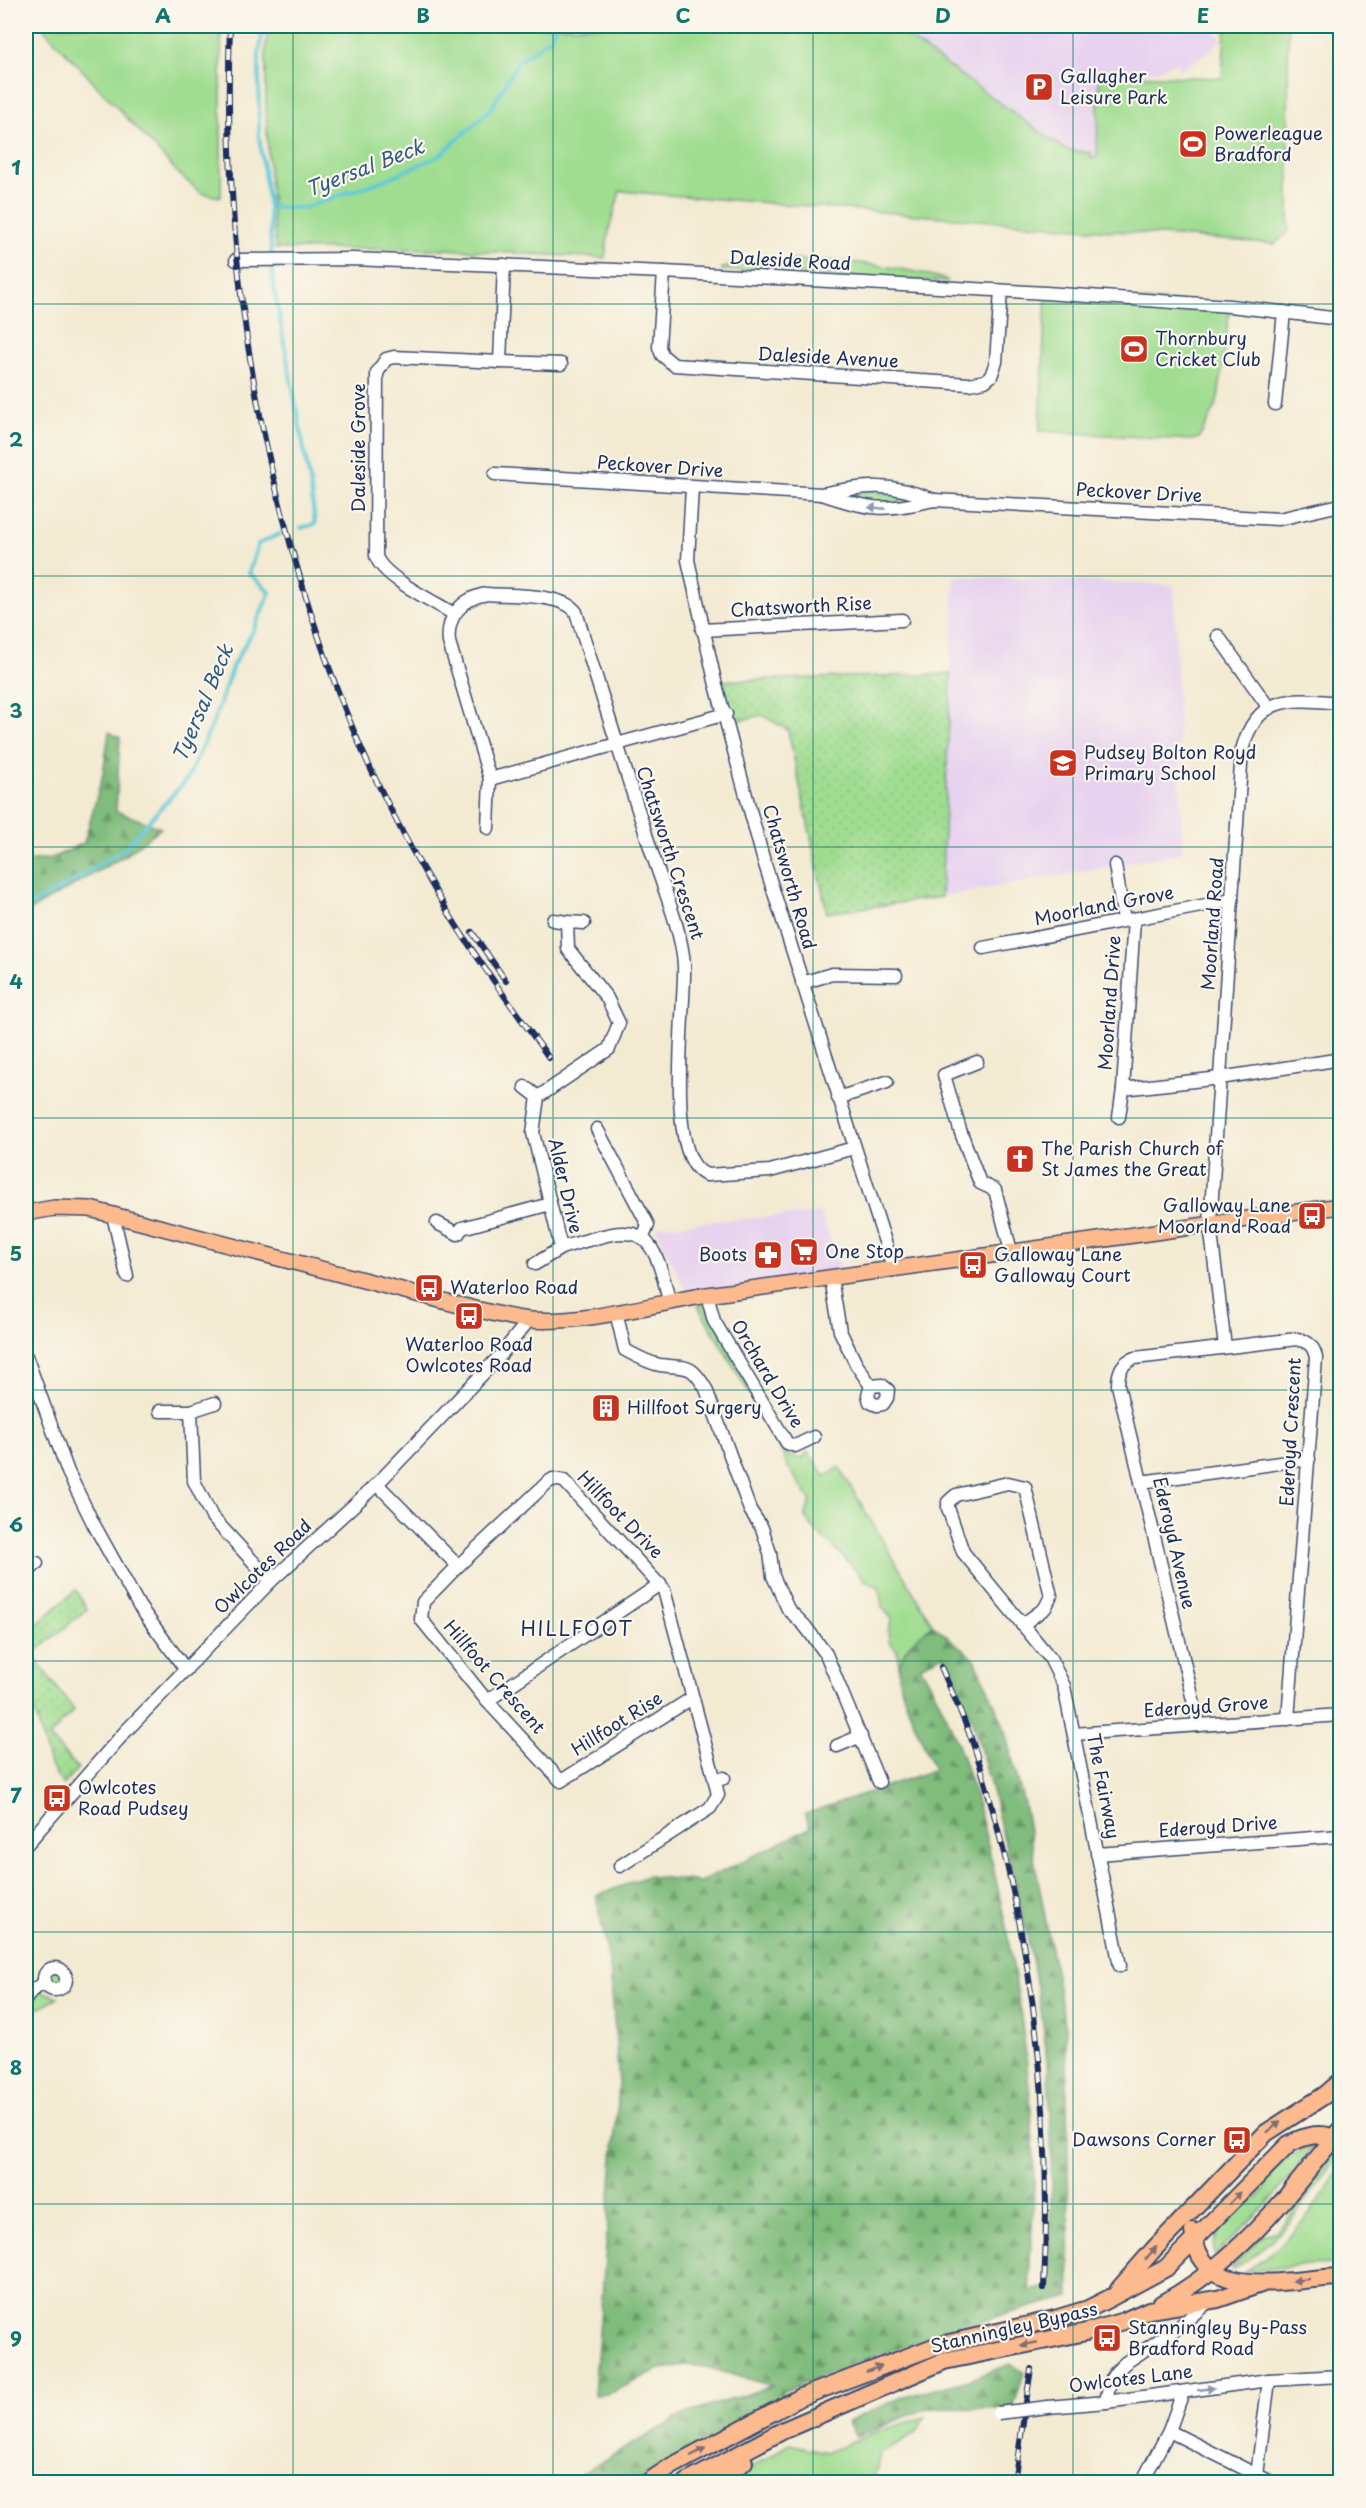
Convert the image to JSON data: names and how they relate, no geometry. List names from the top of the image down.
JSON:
{
  "streets": {
    "highway": ["Stanningley Bypass"],
    "street": [
      "Daleside Road",
      "Daleside Avenue",
      "Daleside Grove",
      "Peckover Drive",
      "Chatsworth Rise",
      "Chatsworth Crescent",
      "Chatsworth Road",
      "Moorland Grove",
      "Moorland Road",
      "Moorland Drive",
      "Alder Drive",
      "Orchard Drive",
      "Ederoyd Crescent",
      "Hillfoot Drive",
      "Ederoyd Avenue",
      "Owlcotes Road",
      "Hillfoot Crescent",
      "Ederoyd Grove",
      "Hillfoot Rise",
      "The Fairway",
      "Ederoyd Drive",
      "Owlcotes Lane"
    ]
  },
  "crossings": [
    ["Daleside Road", "Daleside Avenue"],
    ["Daleside Grove", "Chatsworth Crescent"],
    ["Peckover Drive", "Chatsworth Road"],
    ["Chatsworth Rise", "Chatsworth Road"],
    ["Chatsworth Crescent", "Chatsworth Road"],
    ["Moorland Grove", "Moorland Road"],
    ["Moorland Grove", "Moorland Drive"],
    ["Moorland Road", "Moorland Drive"],
    ["Moorland Road", "Ederoyd Crescent"],
    ["Ederoyd Crescent", "Ederoyd Avenue"],
    ["Ederoyd Crescent", "Ederoyd Grove"],
    ["Hillfoot Drive", "Hillfoot Crescent"],
    ["Hillfoot Drive", "Hillfoot Rise"],
    ["Ederoyd Avenue", "Ederoyd Grove"],
    ["Hillfoot Crescent", "Hillfoot Rise"],
    ["Ederoyd Grove", "The Fairway"],
    ["The Fairway", "Ederoyd Drive"]
  ],
  "districts": ["HILLFOOT"],
  "water": ["Tyersal Beck"],
  "places": {
    "parking": ["Gallagher Leisure Park"],
    "sports": ["Powerleague Bradford", "Thornbury Cricket Club"],
    "school or university": ["Pudsey Bolton Royd Primary School"],
    "church": ["The Parish Church of St James the Great"],
    "bus stop": [
      "Galloway Lane Moorland Road",
      "Galloway Lane Galloway Court",
      "Waterloo Road",
      "Waterloo Road Owlcotes Road",
      "Owlcotes Road Pudsey",
      "Dawsons Corner",
      "Stanningley By-Pass Bradford Road"
    ],
    "supermarket": ["One Stop"],
    "pharmacy": ["Boots"],
    "building": ["Hillfoot Surgery"]
  },
  "grid": {
    "columns": [
      "A",
      "B",
      "C",
      "D",
      "E"
    ],
    "rows": [
      "1",
      "2",
      "3",
      "4",
      "5",
      "6",
      "7",
      "8",
      "9"
    ]
  }
}
